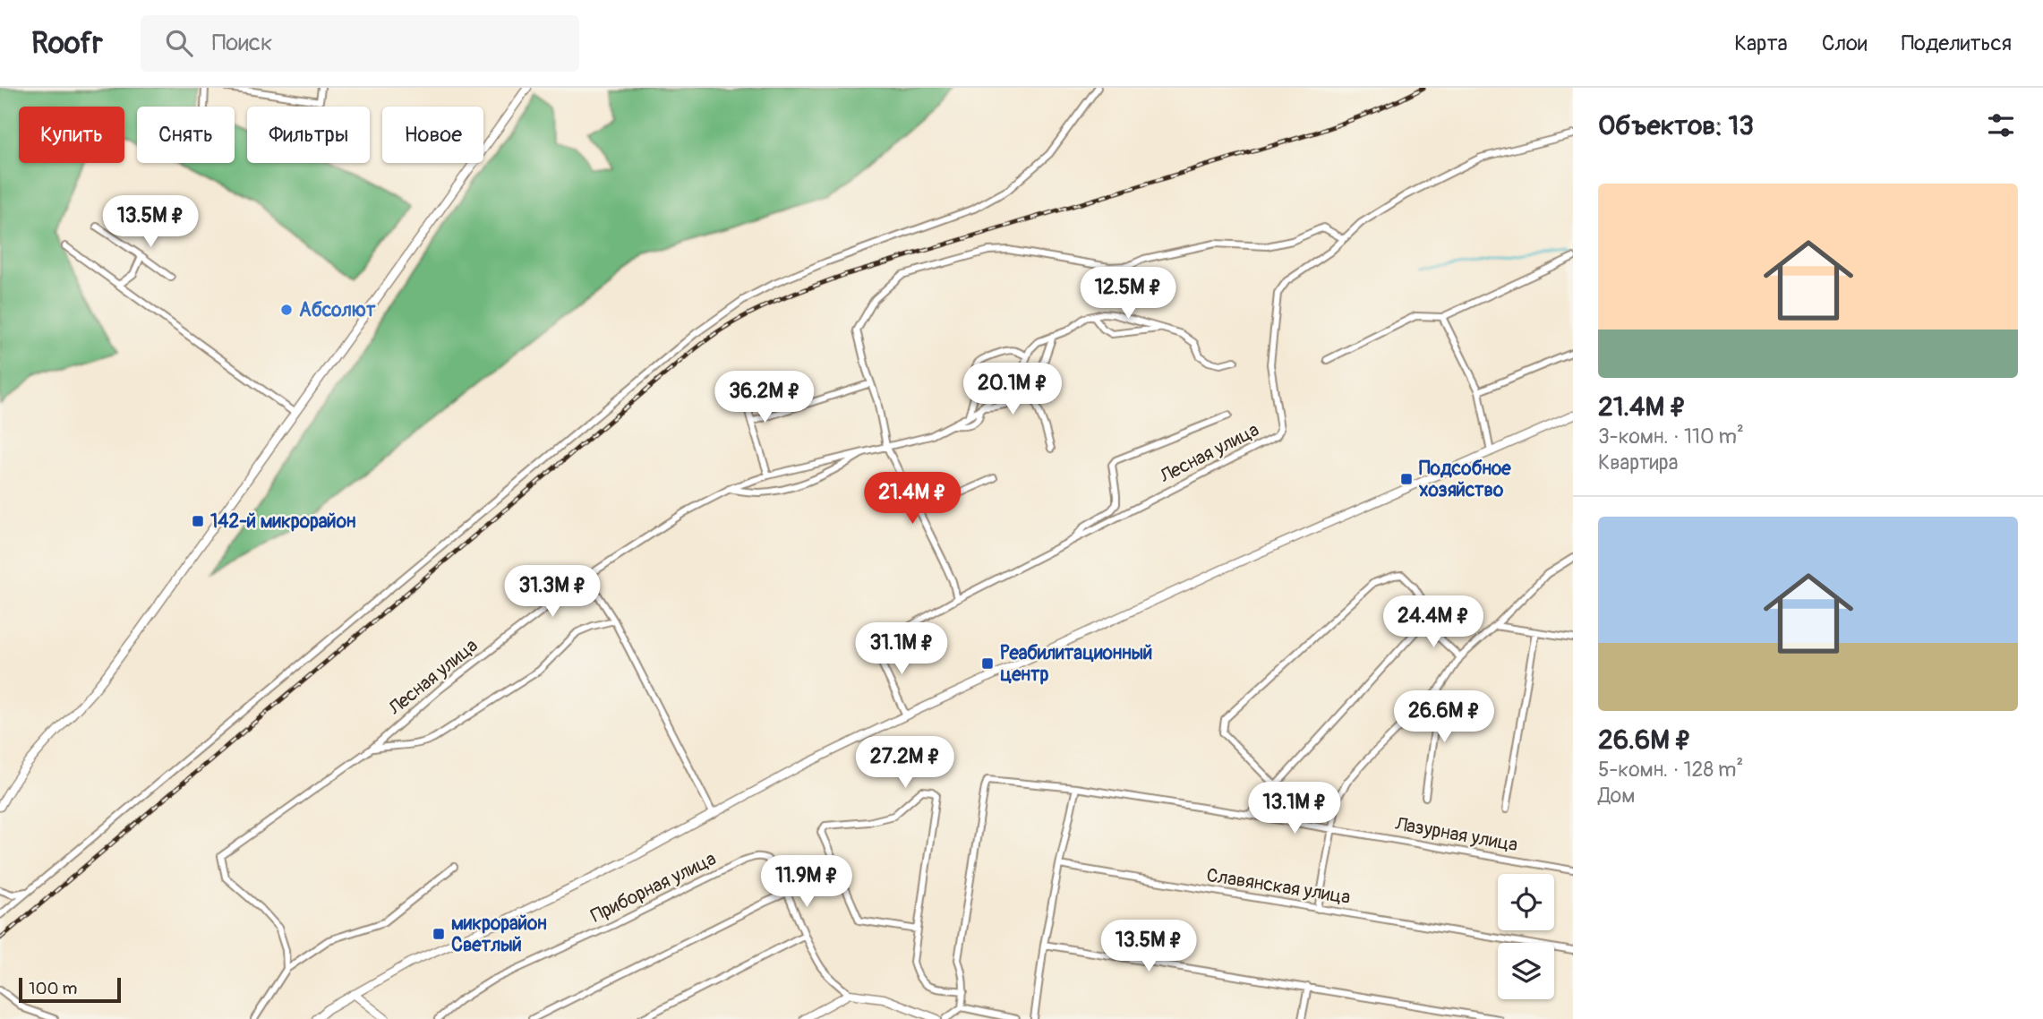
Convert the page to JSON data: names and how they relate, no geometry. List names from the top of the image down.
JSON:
{
  "streets": {
    "street": [
      "Лесная улица",
      "Лазурная улица",
      "Славянская улица",
      "Приборная улица"
    ]
  },
  "places": {
    "other": ["Абсолют"],
    "transit": [
      "Подсобное хозяйство",
      "142-й микрорайон",
      "Реабилитационный центр",
      "микрорайон Светлый"
    ]
  },
  "scale_bar": "100 m",
  "page": {
    "header": "Roofr",
    "search": "Поиск",
    "nav": ["Карта", "Слои", "Поделиться"],
    "heading": "Объектов: 13",
    "chip": [
      "Купить",
      "Снять",
      "Фильтры",
      "Новое"
    ],
    "list": [
      {
        "name": "21.4M ₽",
        "note": "3-комн. · 110 m² · Квартира"
      },
      {
        "name": "26.6M ₽",
        "note": "5-комн. · 128 m² · Дом"
      }
    ],
    "price": [
      "13.5M ₽",
      "12.5M ₽",
      "20.1M ₽",
      "36.2M ₽",
      "21.4M ₽",
      "31.3M ₽",
      "24.4M ₽",
      "31.1M ₽",
      "26.6M ₽",
      "27.2M ₽",
      "13.1M ₽",
      "11.9M ₽",
      "13.5M ₽"
    ],
    "scale": "100 m"
  }
}
